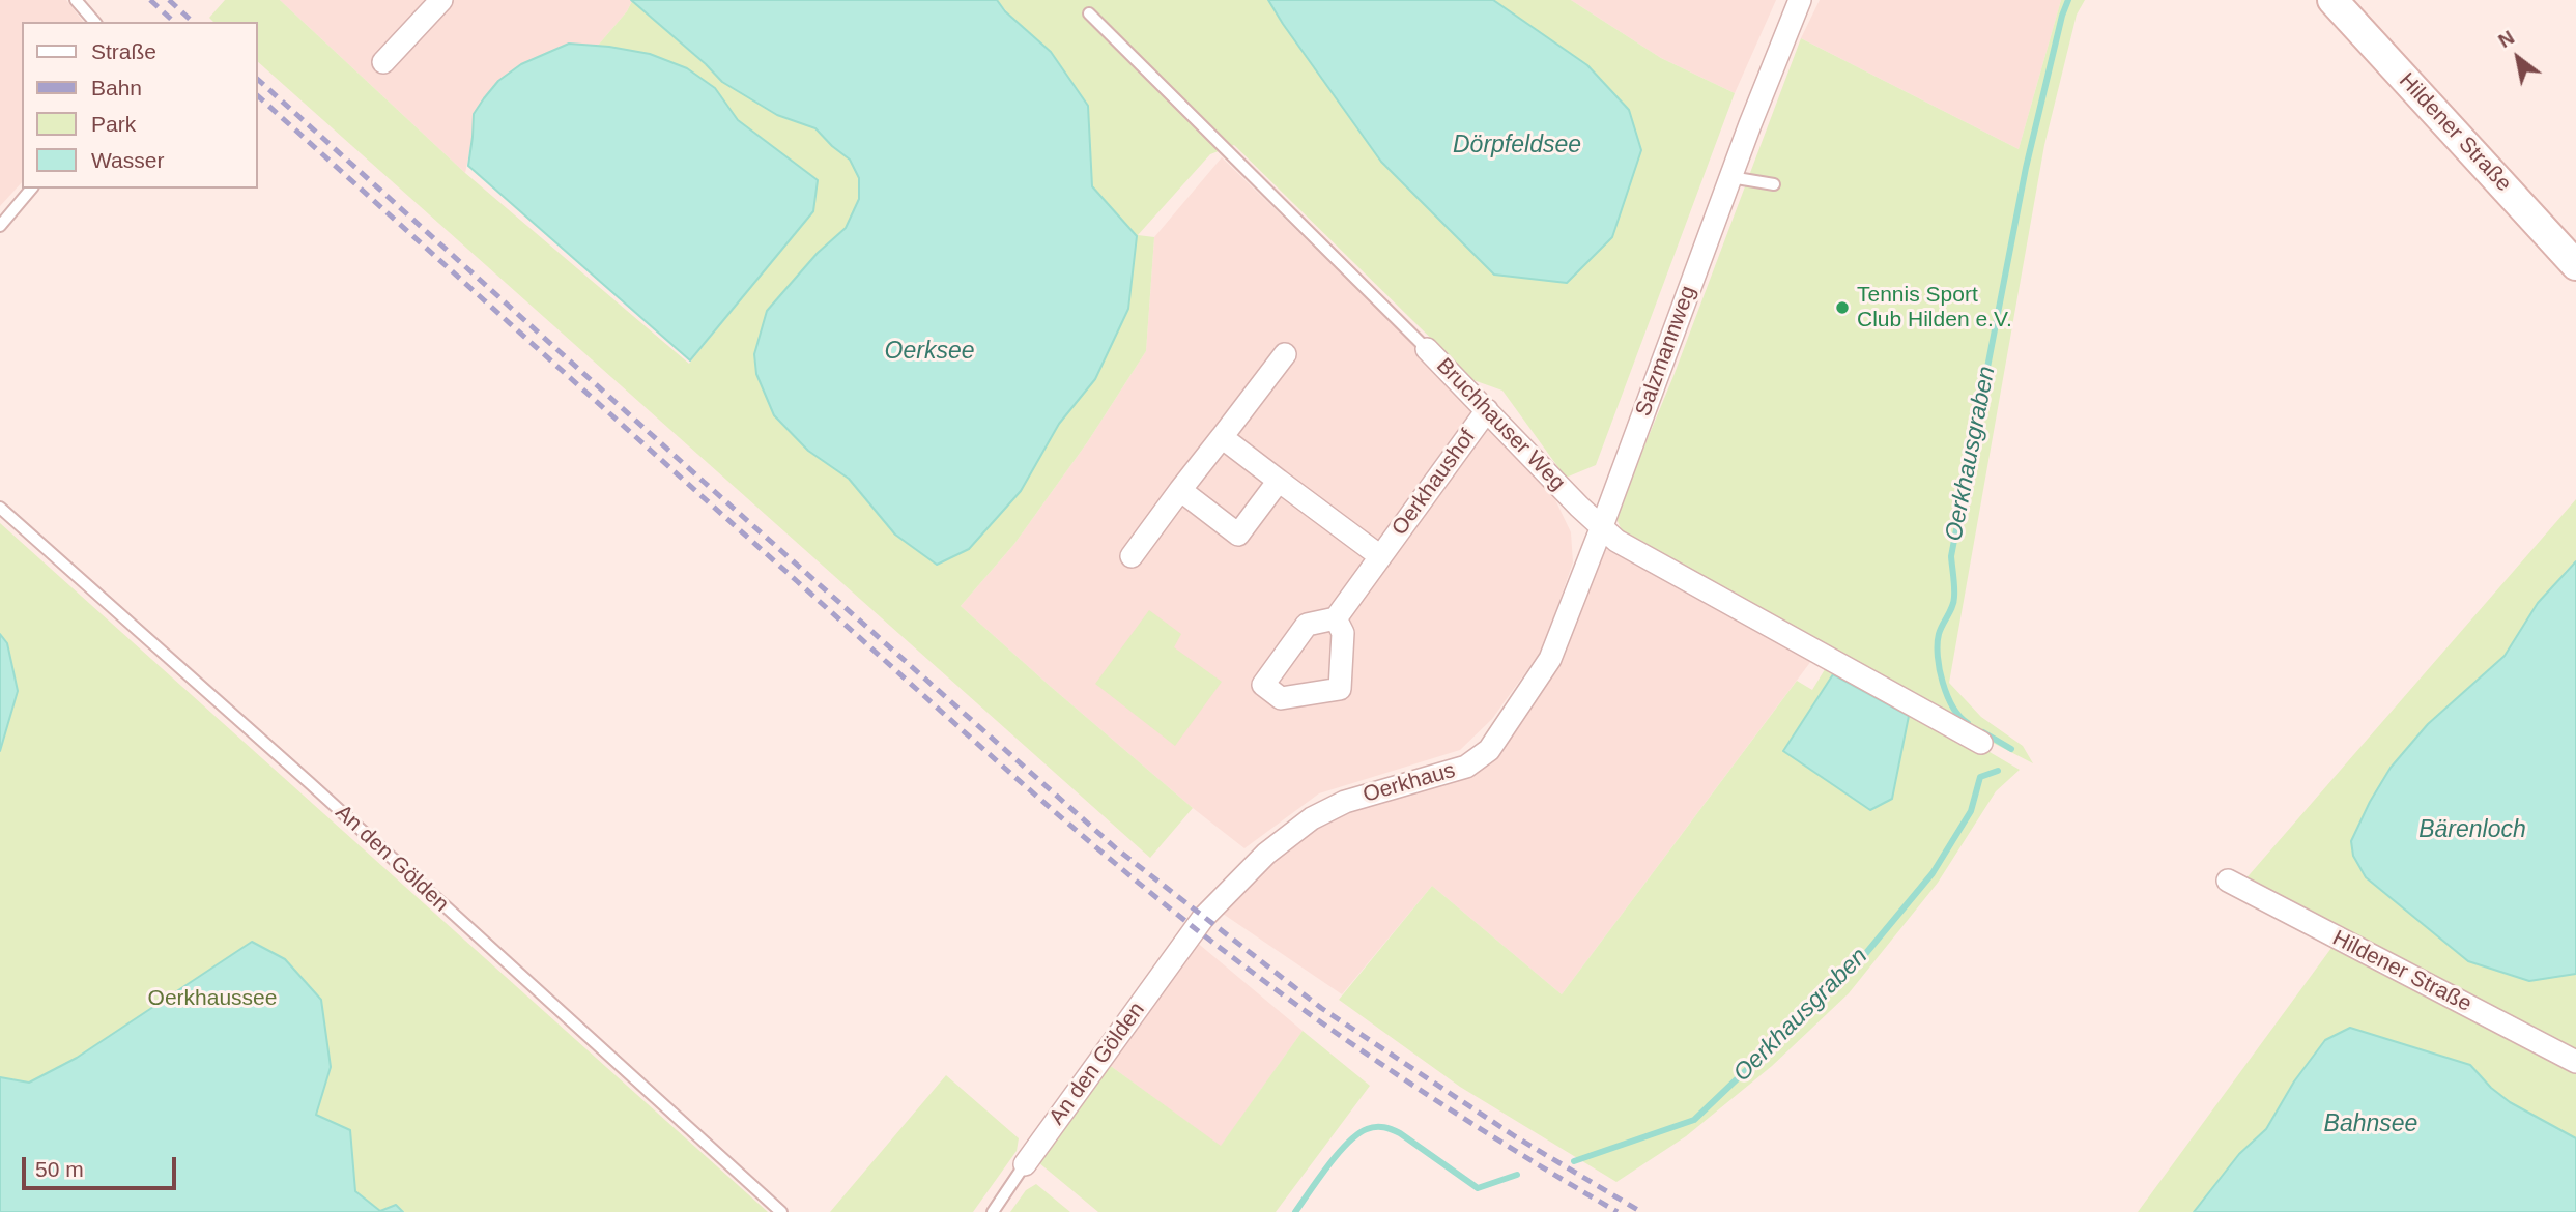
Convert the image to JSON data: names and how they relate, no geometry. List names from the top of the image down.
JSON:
{
  "streets": {
    "main road": ["Hildener Straße"],
    "street": [
      "Salzmannweg",
      "Bruchhauser Weg",
      "Oerkhaushof",
      "Oerkhaus",
      "An den Gölden"
    ]
  },
  "crossings": [
    ["Salzmannweg", "Bruchhauser Weg"],
    ["Salzmannweg", "Oerkhaus"],
    ["Bruchhauser Weg", "Oerkhaushof"],
    ["Bruchhauser Weg", "Oerkhaus"],
    ["Oerkhaus", "An den Gölden"]
  ],
  "water": [
    "Dörpfeldsee",
    "Oerksee",
    "Oerkhausgraben",
    "Bärenloch",
    "Bahnsee"
  ],
  "parks": ["Oerkhaussee"],
  "places": ["Tennis Sport Club Hilden e.V."],
  "legend": [
    "Straße",
    "Bahn",
    "Park",
    "Wasser"
  ],
  "scale_bar": "50 m",
  "north": "top left"
}
